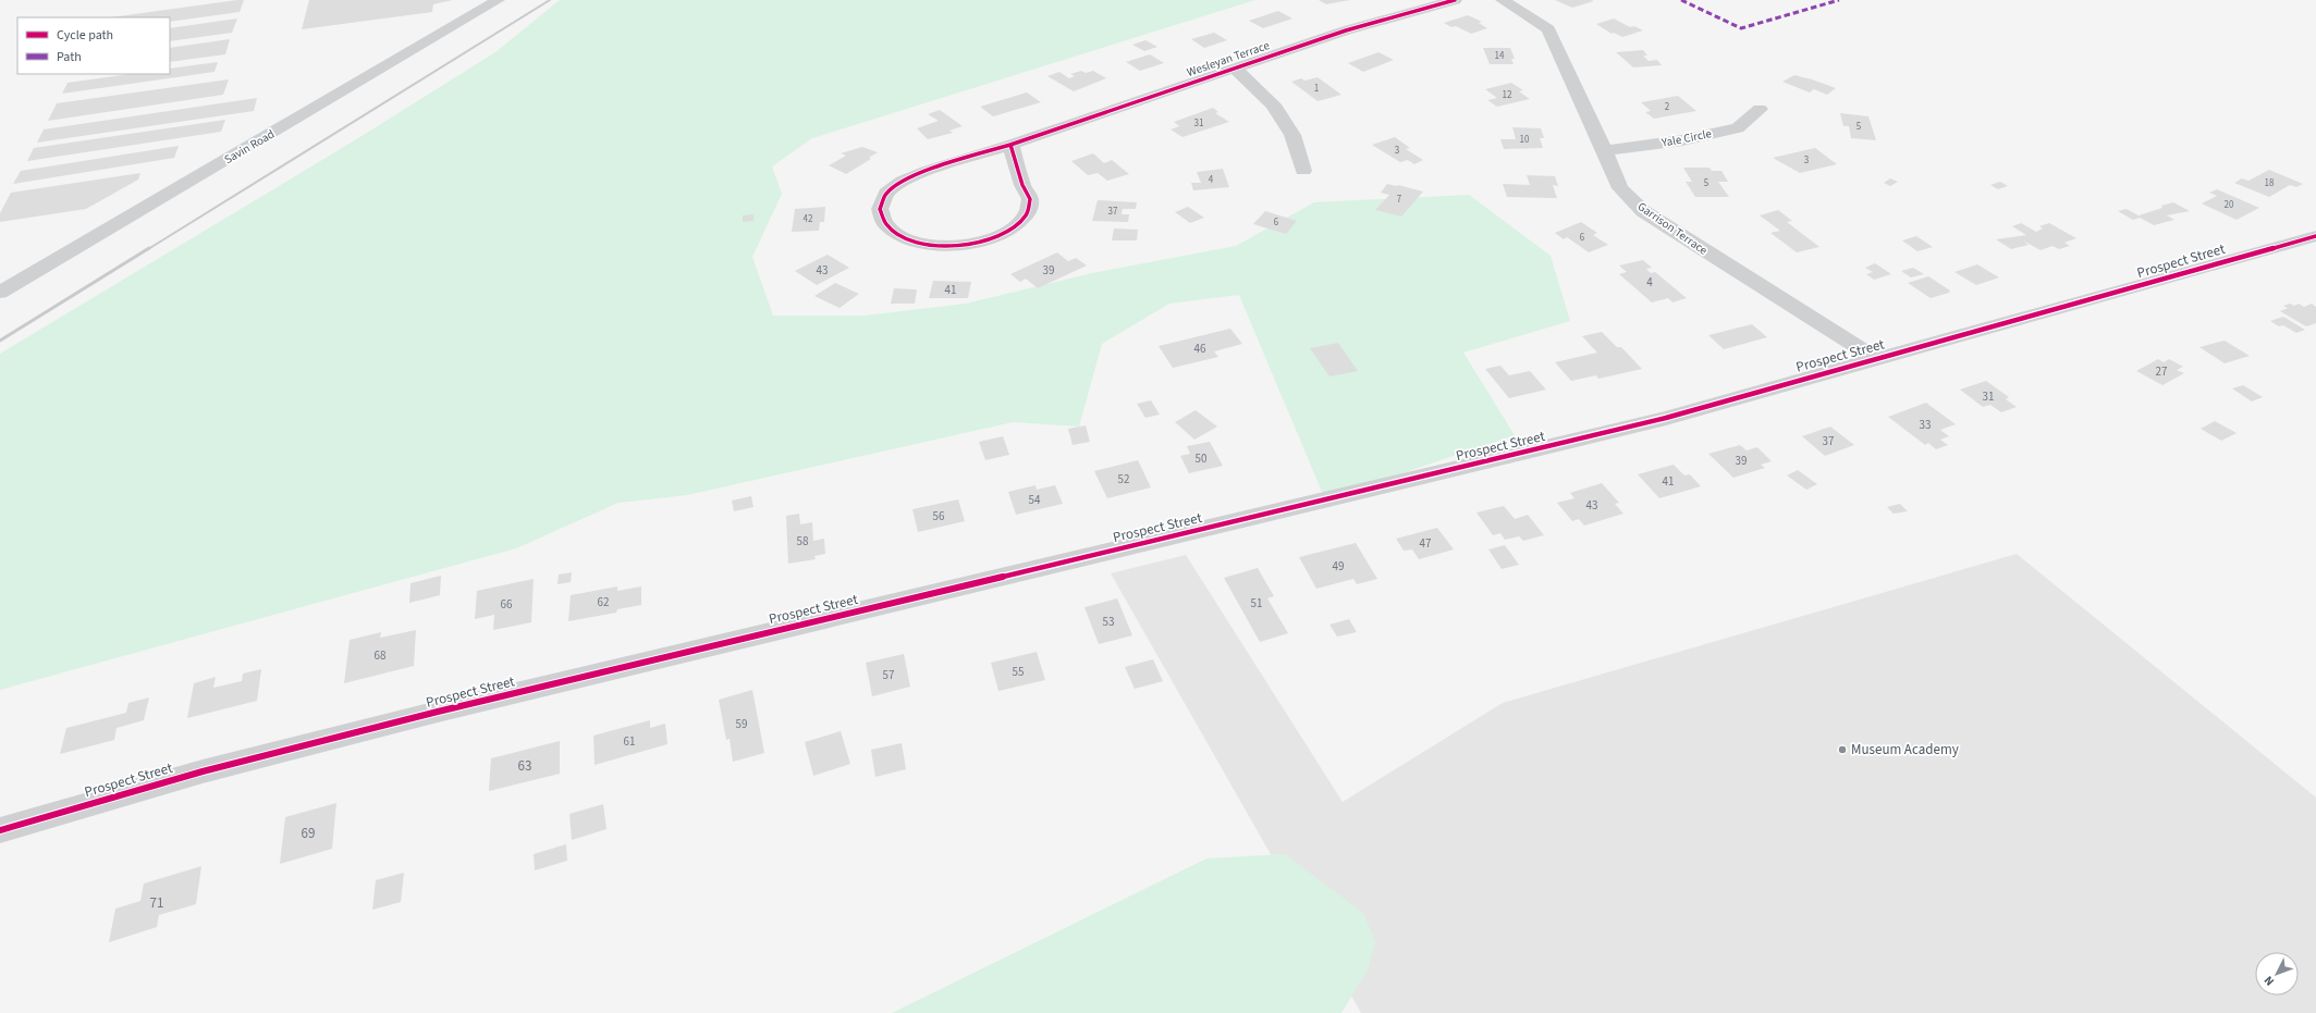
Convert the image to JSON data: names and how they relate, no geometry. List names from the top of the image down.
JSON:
{
  "streets": {
    "street": [
      "Wesleyan Terrace",
      "Yale Circle",
      "Savin Road",
      "Garrison Terrace",
      "Prospect Street"
    ]
  },
  "crossings": [
    ["Yale Circle", "Garrison Terrace"],
    ["Garrison Terrace", "Prospect Street"]
  ],
  "places": ["Museum Academy"],
  "house_numbers": [
    "14",
    "1",
    "12",
    "2",
    "31",
    "5",
    "10",
    "3",
    "3",
    "4",
    "5",
    "18",
    "7",
    "20",
    "37",
    "42",
    "6",
    "6",
    "43",
    "39",
    "4",
    "41",
    "46",
    "27",
    "31",
    "33",
    "37",
    "50",
    "39",
    "52",
    "41",
    "54",
    "43",
    "56",
    "58",
    "47",
    "49",
    "62",
    "51",
    "66",
    "53",
    "68",
    "55",
    "57",
    "59",
    "61",
    "63",
    "69",
    "71"
  ],
  "legend": ["Cycle path", "Path"],
  "north": "bottom left"
}
